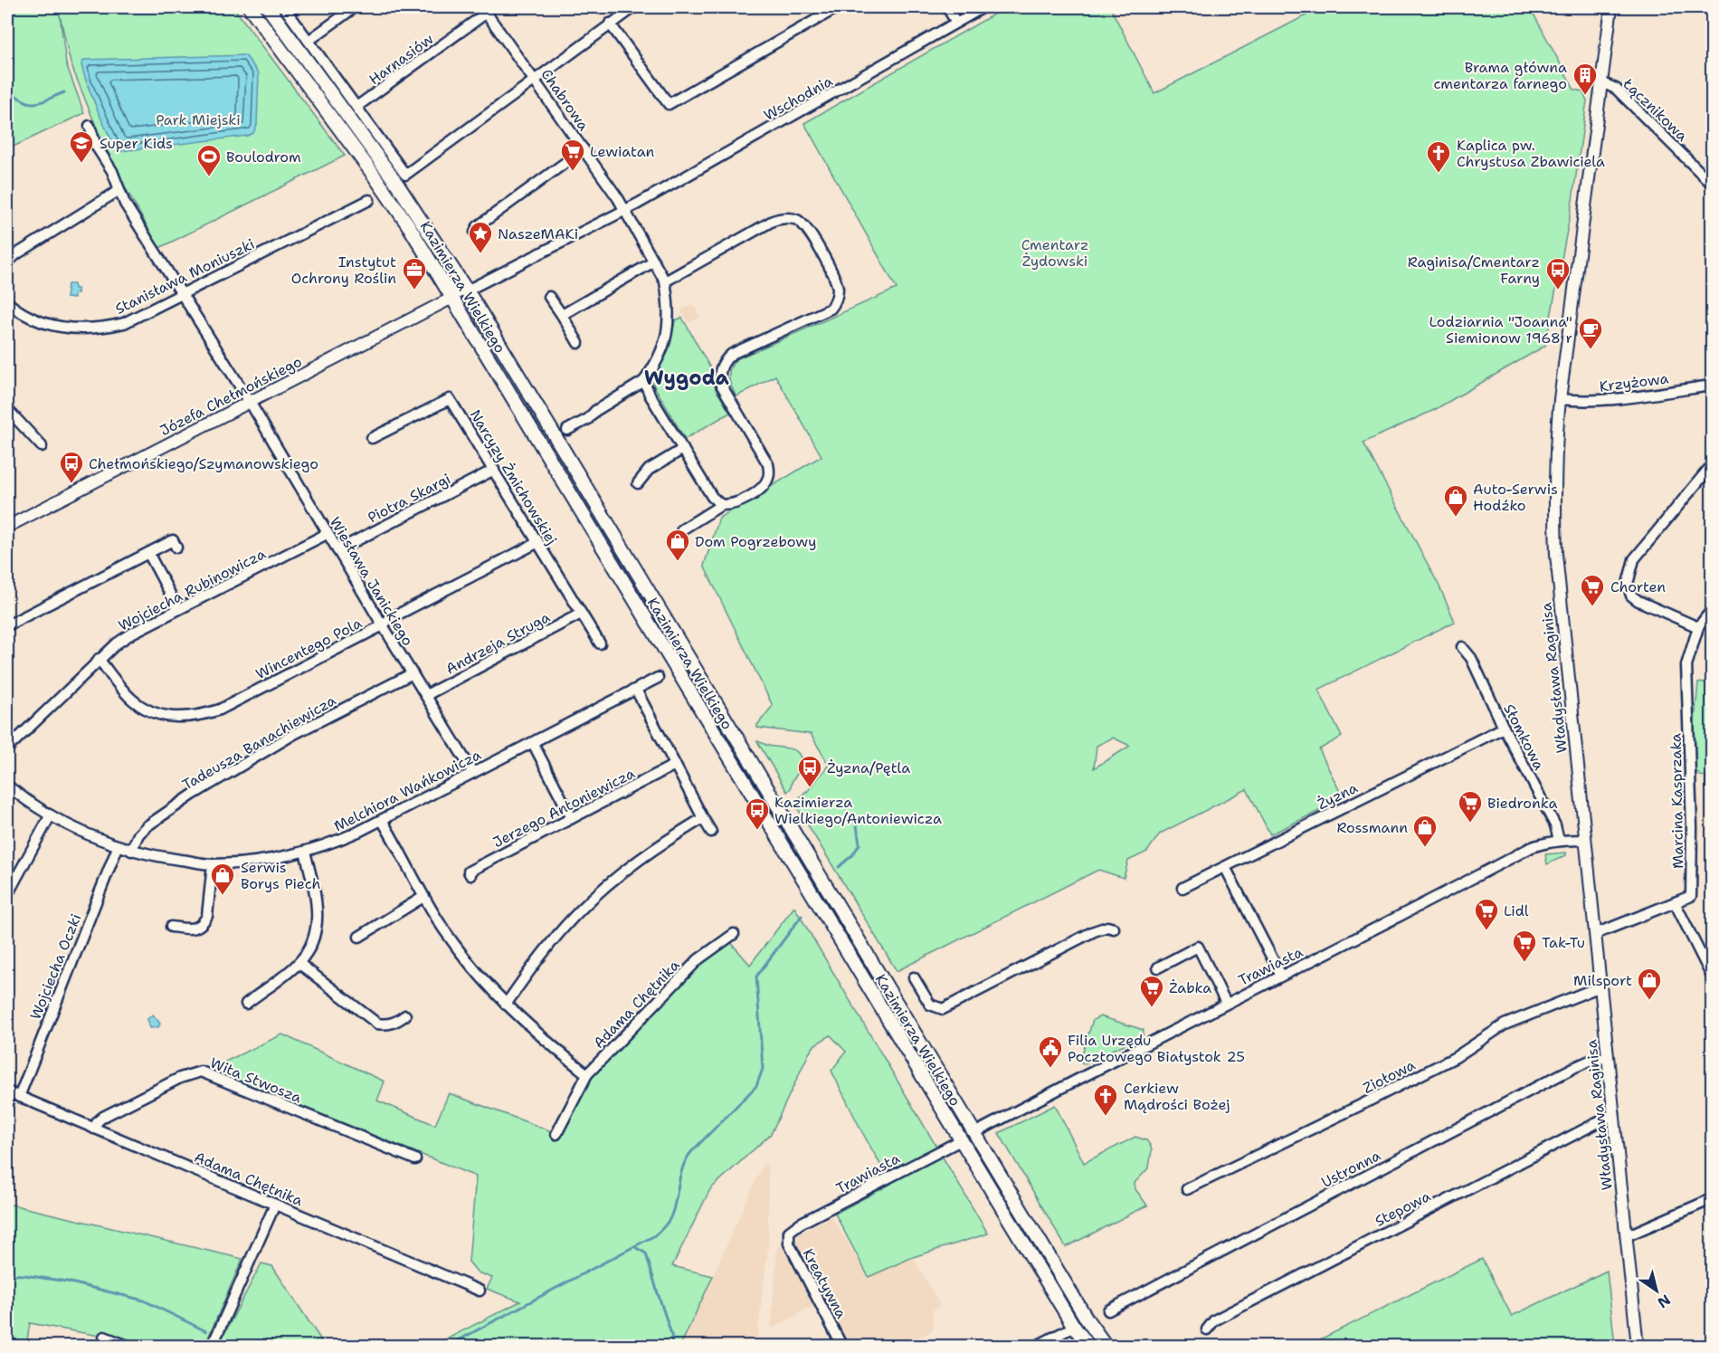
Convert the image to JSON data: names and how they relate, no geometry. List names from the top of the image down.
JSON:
{
  "streets": {
    "main road": ["Kazimierza Wielkiego"],
    "street": [
      "Harnasiów",
      "Wschodnia",
      "Chabrowa",
      "Łącznikowa",
      "Stanisława Moniuszki",
      "Krzyżowa",
      "Józefa Chełmońskiego",
      "Narcyzy Żmichowskiej",
      "Piotra Skargi",
      "Wiesława Janickiego",
      "Wojciecha Rubinowicza",
      "Andrzeja Struga",
      "Wincentego Pola",
      "Władysława Raginisa",
      "Słomkowa",
      "Tadeusza Banachiewicza",
      "Melchiora Wańkowicza",
      "Żyzna",
      "Marcina Kasprzaka",
      "Jerzego Antoniewicza",
      "Trawiasta",
      "Wojciecha Oczki",
      "Adama Chętnika",
      "Ziołowa",
      "Wita Stwosza",
      "Ustronna",
      "Stepowa",
      "Kreatywna"
    ]
  },
  "crossings": [
    ["Harnasiów", "Chabrowa"],
    ["Wschodnia", "Chabrowa"],
    ["Wschodnia", "Józefa Chełmońskiego"],
    ["Chabrowa", "Józefa Chełmońskiego"],
    ["Łącznikowa", "Władysława Raginisa"],
    ["Stanisława Moniuszki", "Wiesława Janickiego"],
    ["Kazimierza Wielkiego", "Józefa Chełmońskiego"],
    ["Kazimierza Wielkiego", "Trawiasta"],
    ["Krzyżowa", "Władysława Raginisa"],
    ["Józefa Chełmońskiego", "Wiesława Janickiego"],
    ["Narcyzy Żmichowskiej", "Piotra Skargi"],
    ["Narcyzy Żmichowskiej", "Andrzeja Struga"],
    ["Narcyzy Żmichowskiej", "Wincentego Pola"],
    ["Piotra Skargi", "Wiesława Janickiego"],
    ["Wiesława Janickiego", "Wojciecha Rubinowicza"],
    ["Wiesława Janickiego", "Andrzeja Struga"],
    ["Wiesława Janickiego", "Wincentego Pola"],
    ["Wiesława Janickiego", "Tadeusza Banachiewicza"],
    ["Wiesława Janickiego", "Melchiora Wańkowicza"],
    ["Wojciecha Rubinowicza", "Wincentego Pola"],
    ["Władysława Raginisa", "Marcina Kasprzaka"],
    ["Władysława Raginisa", "Trawiasta"],
    ["Władysława Raginisa", "Ziołowa"],
    ["Władysława Raginisa", "Ustronna"],
    ["Władysława Raginisa", "Stepowa"],
    ["Słomkowa", "Żyzna"],
    ["Słomkowa", "Trawiasta"],
    ["Tadeusza Banachiewicza", "Melchiora Wańkowicza"],
    ["Melchiora Wańkowicza", "Wojciecha Oczki"],
    ["Trawiasta", "Kreatywna"],
    ["Wojciecha Oczki", "Adama Chętnika"],
    ["Adama Chętnika", "Wita Stwosza"]
  ],
  "districts": ["Wygoda"],
  "parks": ["Park Miejski", "Cmentarz Żydowski"],
  "places": {
    "building": ["Brama główna cmentarza farnego"],
    "school or university": ["Super Kids"],
    "supermarket": [
      "Lewiatan",
      "Chorten",
      "Biedronka",
      "Lidl",
      "Tak-Tu",
      "Żabka"
    ],
    "church": ["Kaplica pw. Chrystusa Zbawiciela", "Cerkiew Mądrości Bożej"],
    "sports": ["Boulodrom"],
    "place": ["NaszeMAKi"],
    "office": ["Instytut Ochrony Roślin"],
    "bus stop": [
      "Raginisa/Cmentarz Farny",
      "Chełmońskiego/Szymanowskiego",
      "Żyzna/Pętla",
      "Kazimierza Wielkiego/Antoniewicza"
    ],
    "cafe": ["Lodziarnia \"Joanna\" Siemionow 1968 r"],
    "shop": [
      "Auto-Serwis Hodźko",
      "Dom Pogrzebowy",
      "Rossmann",
      "Serwis Borys Piech",
      "Milsport"
    ],
    "public building": ["Filia Urzędu Pocztowego Białystok 25"]
  },
  "north": "bottom right"
}
